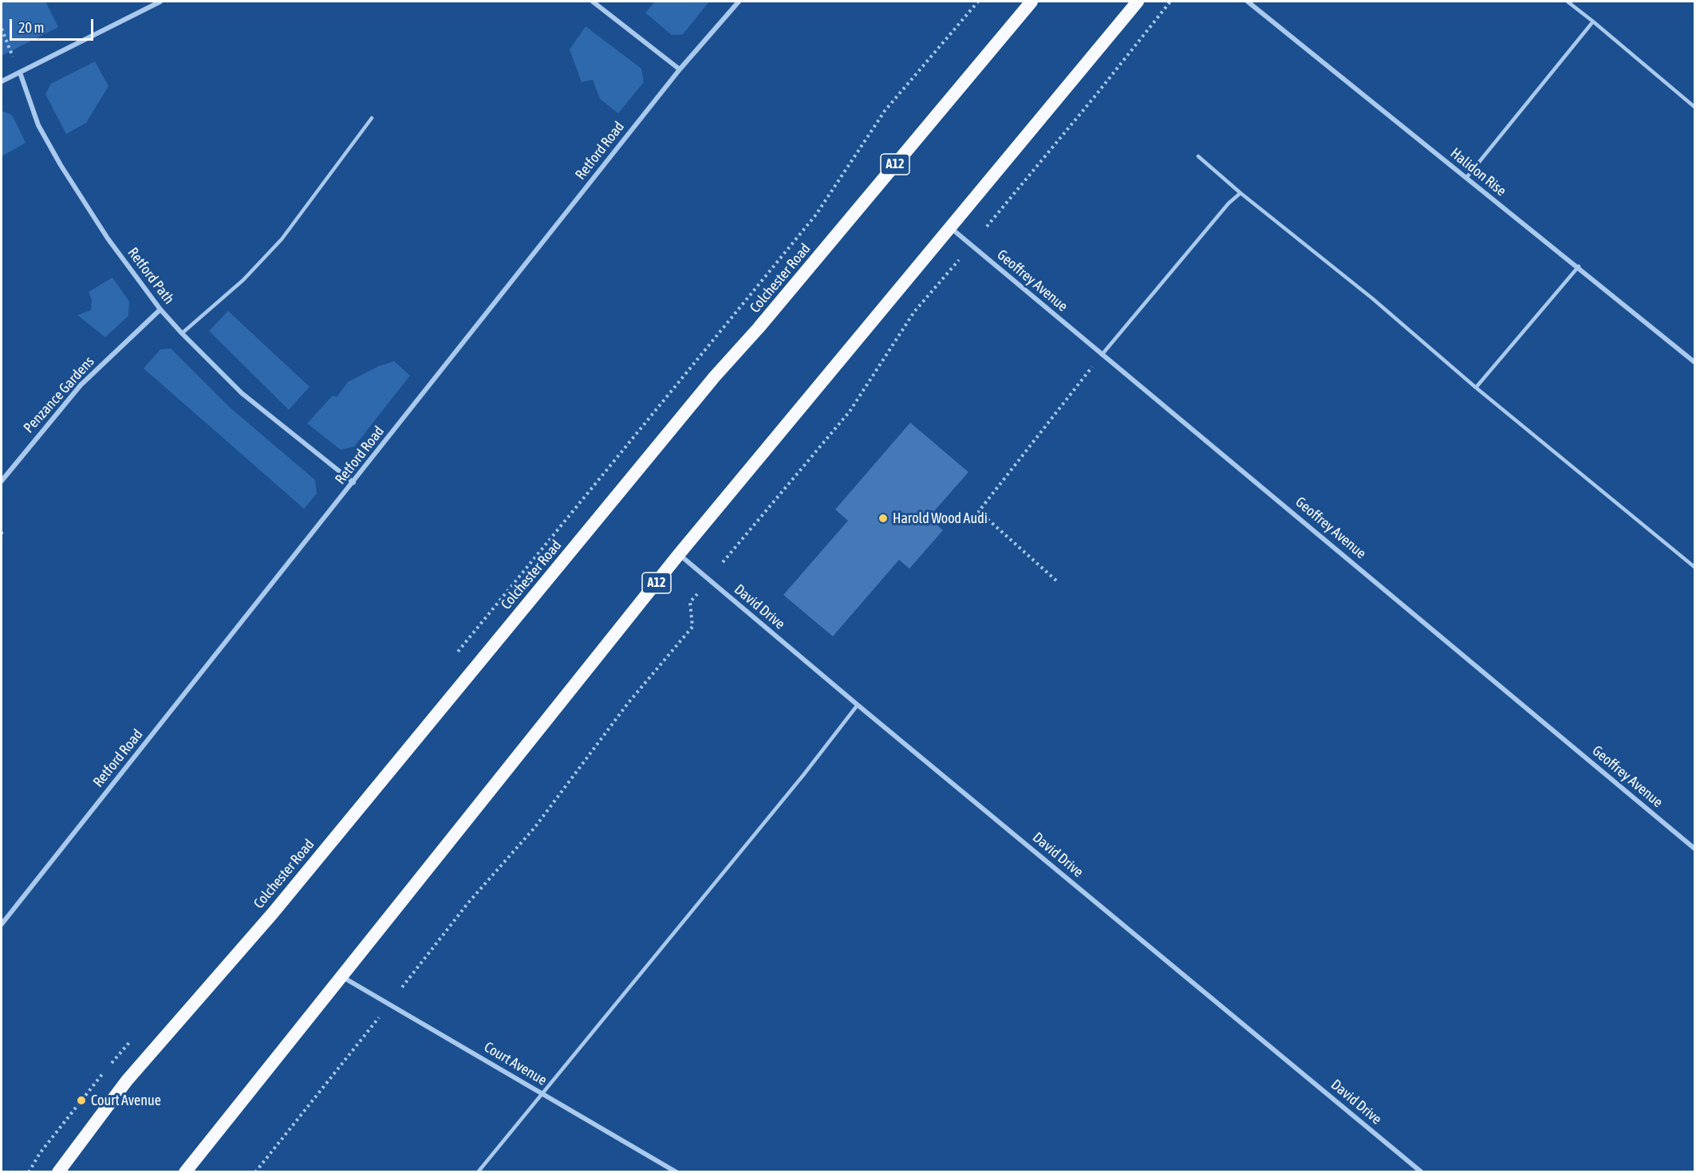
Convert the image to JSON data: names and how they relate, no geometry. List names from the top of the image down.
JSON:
{
  "streets": {
    "highway": ["A12", "Colchester Road"],
    "street": [
      "Retford Road",
      "Halidon Rise",
      "Retford Path",
      "Geoffrey Avenue",
      "Penzance Gardens",
      "David Drive",
      "Court Avenue"
    ]
  },
  "crossings": [
    ["Retford Road", "Retford Path"],
    ["A12", "Geoffrey Avenue"],
    ["A12", "David Drive"],
    ["A12", "Court Avenue"],
    ["Retford Path", "Penzance Gardens"]
  ],
  "places": ["Harold Wood Audi", "Court Avenue"],
  "scale_bar": "20 m"
}
